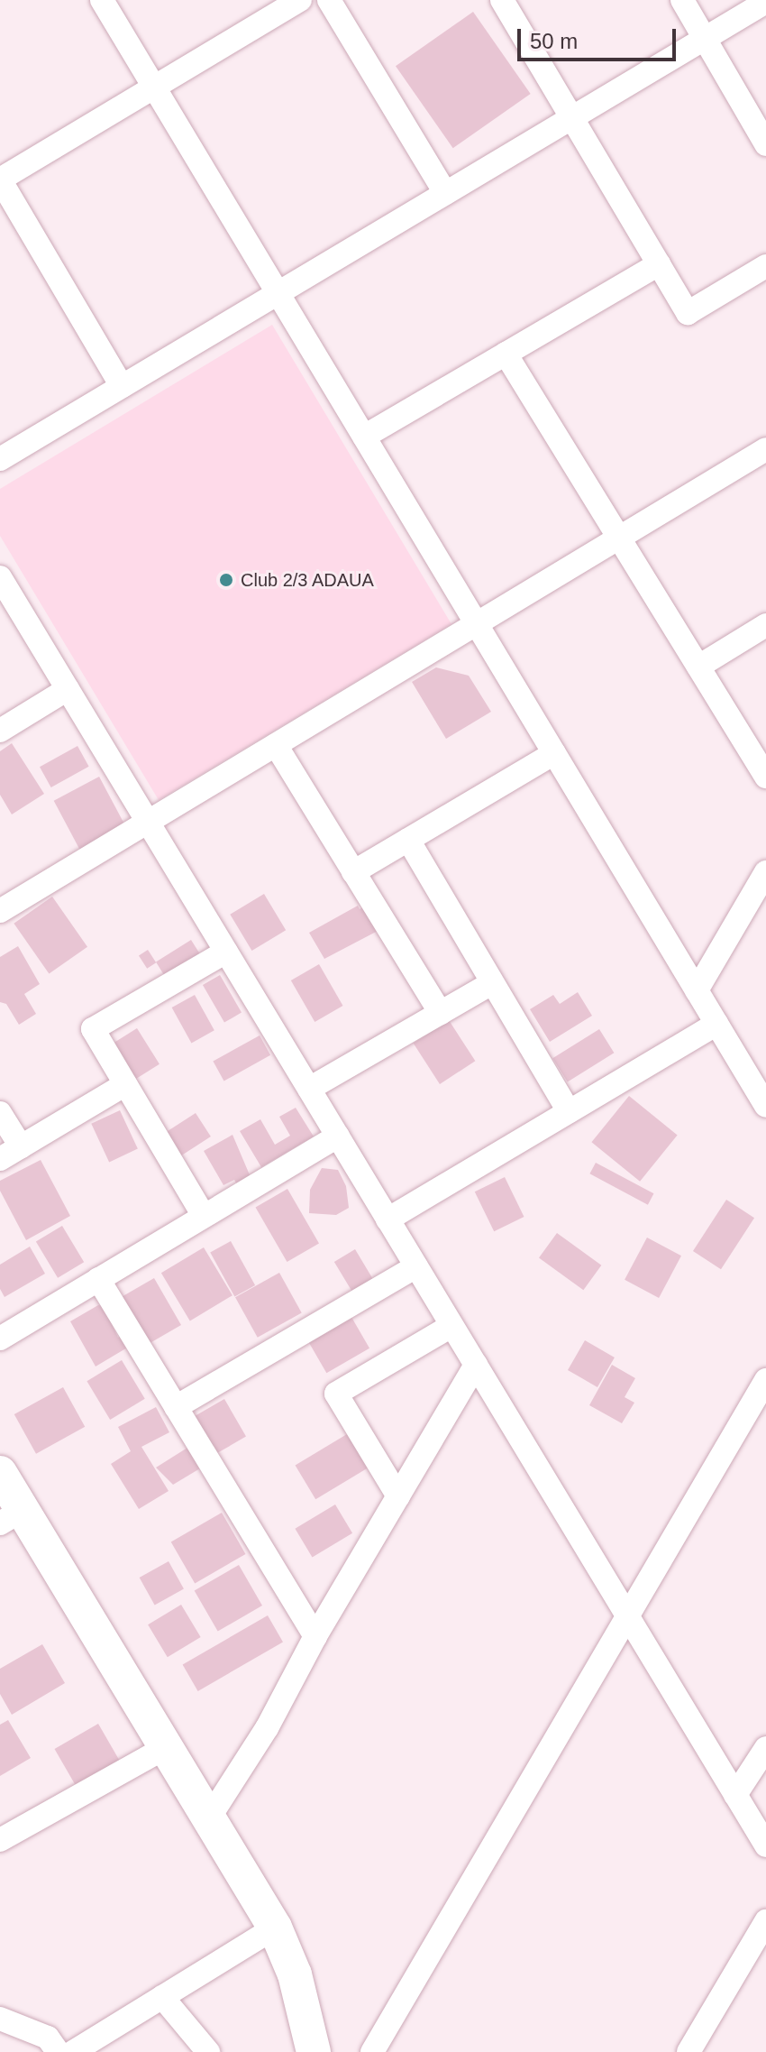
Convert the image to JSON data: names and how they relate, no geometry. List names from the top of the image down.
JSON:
{
  "places": ["Club 2/3 ADAUA"],
  "scale_bar": "50 m"
}
